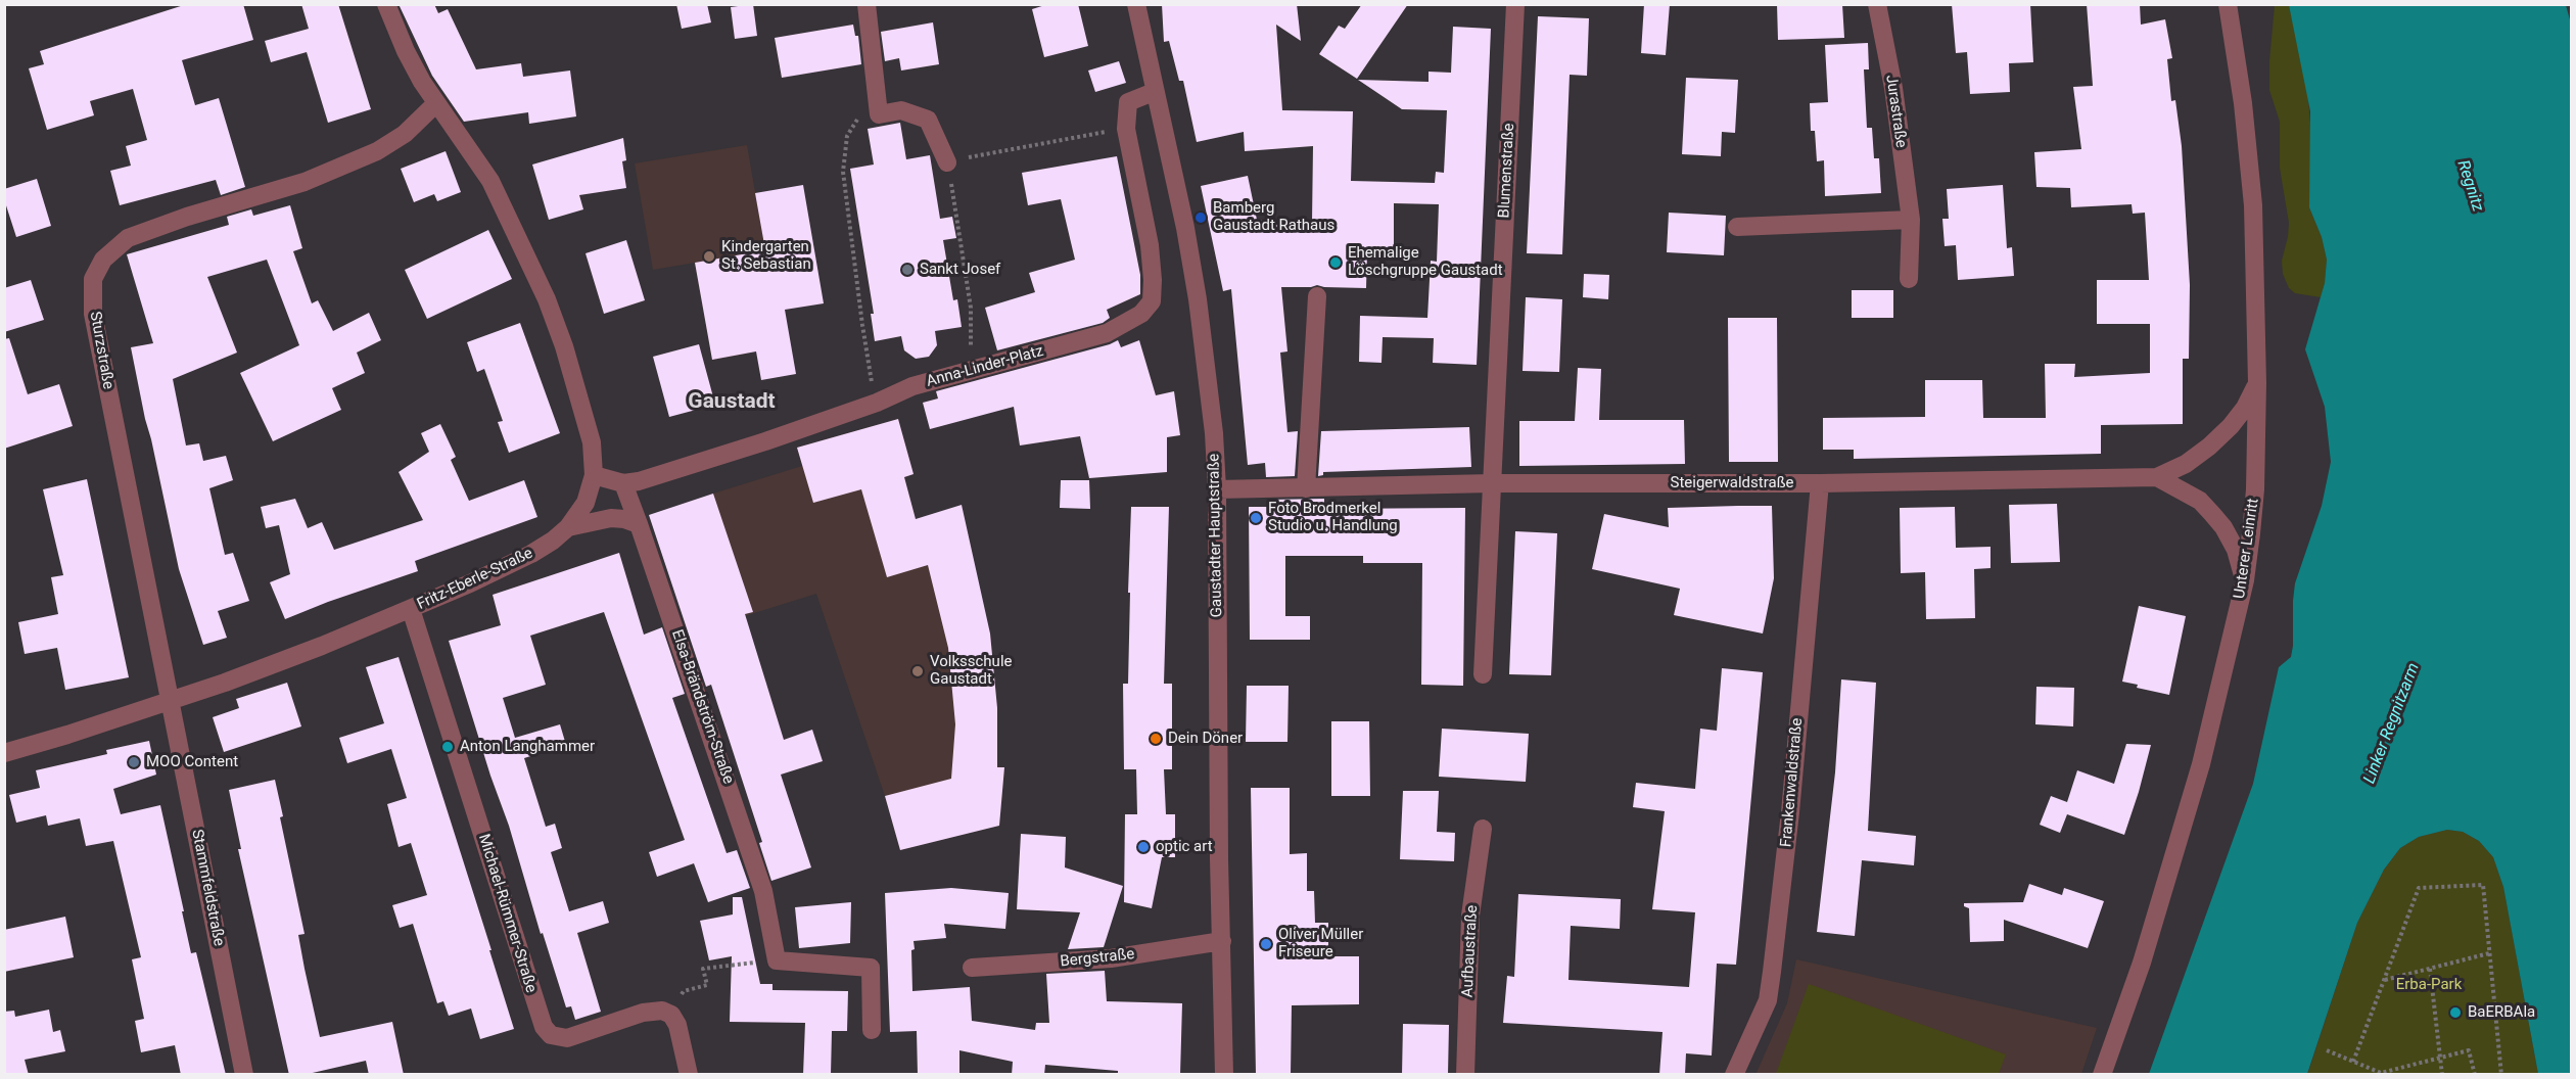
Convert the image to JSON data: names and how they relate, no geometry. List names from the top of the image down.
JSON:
{
  "streets": {
    "street": [
      "Jurastraße",
      "Blumenstraße",
      "Sturzstraße",
      "Anna-Linder-Platz",
      "Steigerwaldstraße",
      "Gaustadter Hauptstraße",
      "Unterer Leinritt",
      "Fritz-Eberle-Straße",
      "Elsa-Brändström-Straße",
      "Frankenwaldstraße",
      "Stammfeldstraße",
      "Michael-Rümmer-Straße",
      "Aufbaustraße",
      "Bergstraße"
    ]
  },
  "crossings": [
    ["Blumenstraße", "Steigerwaldstraße"],
    ["Sturzstraße", "Fritz-Eberle-Straße"],
    ["Sturzstraße", "Stammfeldstraße"],
    ["Anna-Linder-Platz", "Gaustadter Hauptstraße"],
    ["Anna-Linder-Platz", "Fritz-Eberle-Straße"],
    ["Anna-Linder-Platz", "Elsa-Brändström-Straße"],
    ["Steigerwaldstraße", "Gaustadter Hauptstraße"],
    ["Steigerwaldstraße", "Unterer Leinritt"],
    ["Steigerwaldstraße", "Frankenwaldstraße"],
    ["Gaustadter Hauptstraße", "Bergstraße"],
    ["Fritz-Eberle-Straße", "Stammfeldstraße"],
    ["Fritz-Eberle-Straße", "Michael-Rümmer-Straße"]
  ],
  "districts": ["Gaustadt"],
  "water": ["Regnitz", "Linker Regnitzarm"],
  "parks": ["Erba-Park"],
  "places": [
    "Bamberg Gaustadt Rathaus",
    "Kindergarten St. Sebastian",
    "Ehemalige Löschgruppe Gaustadt",
    "Sankt Josef",
    "Foto Brodmerkel Studio u. Handlung",
    "Volksschule Gaustadt",
    "Dein Döner",
    "Anton Langhammer",
    "MOO Content",
    "optic art",
    "Oliver Müller Friseure",
    "BaERBAla"
  ]
}
